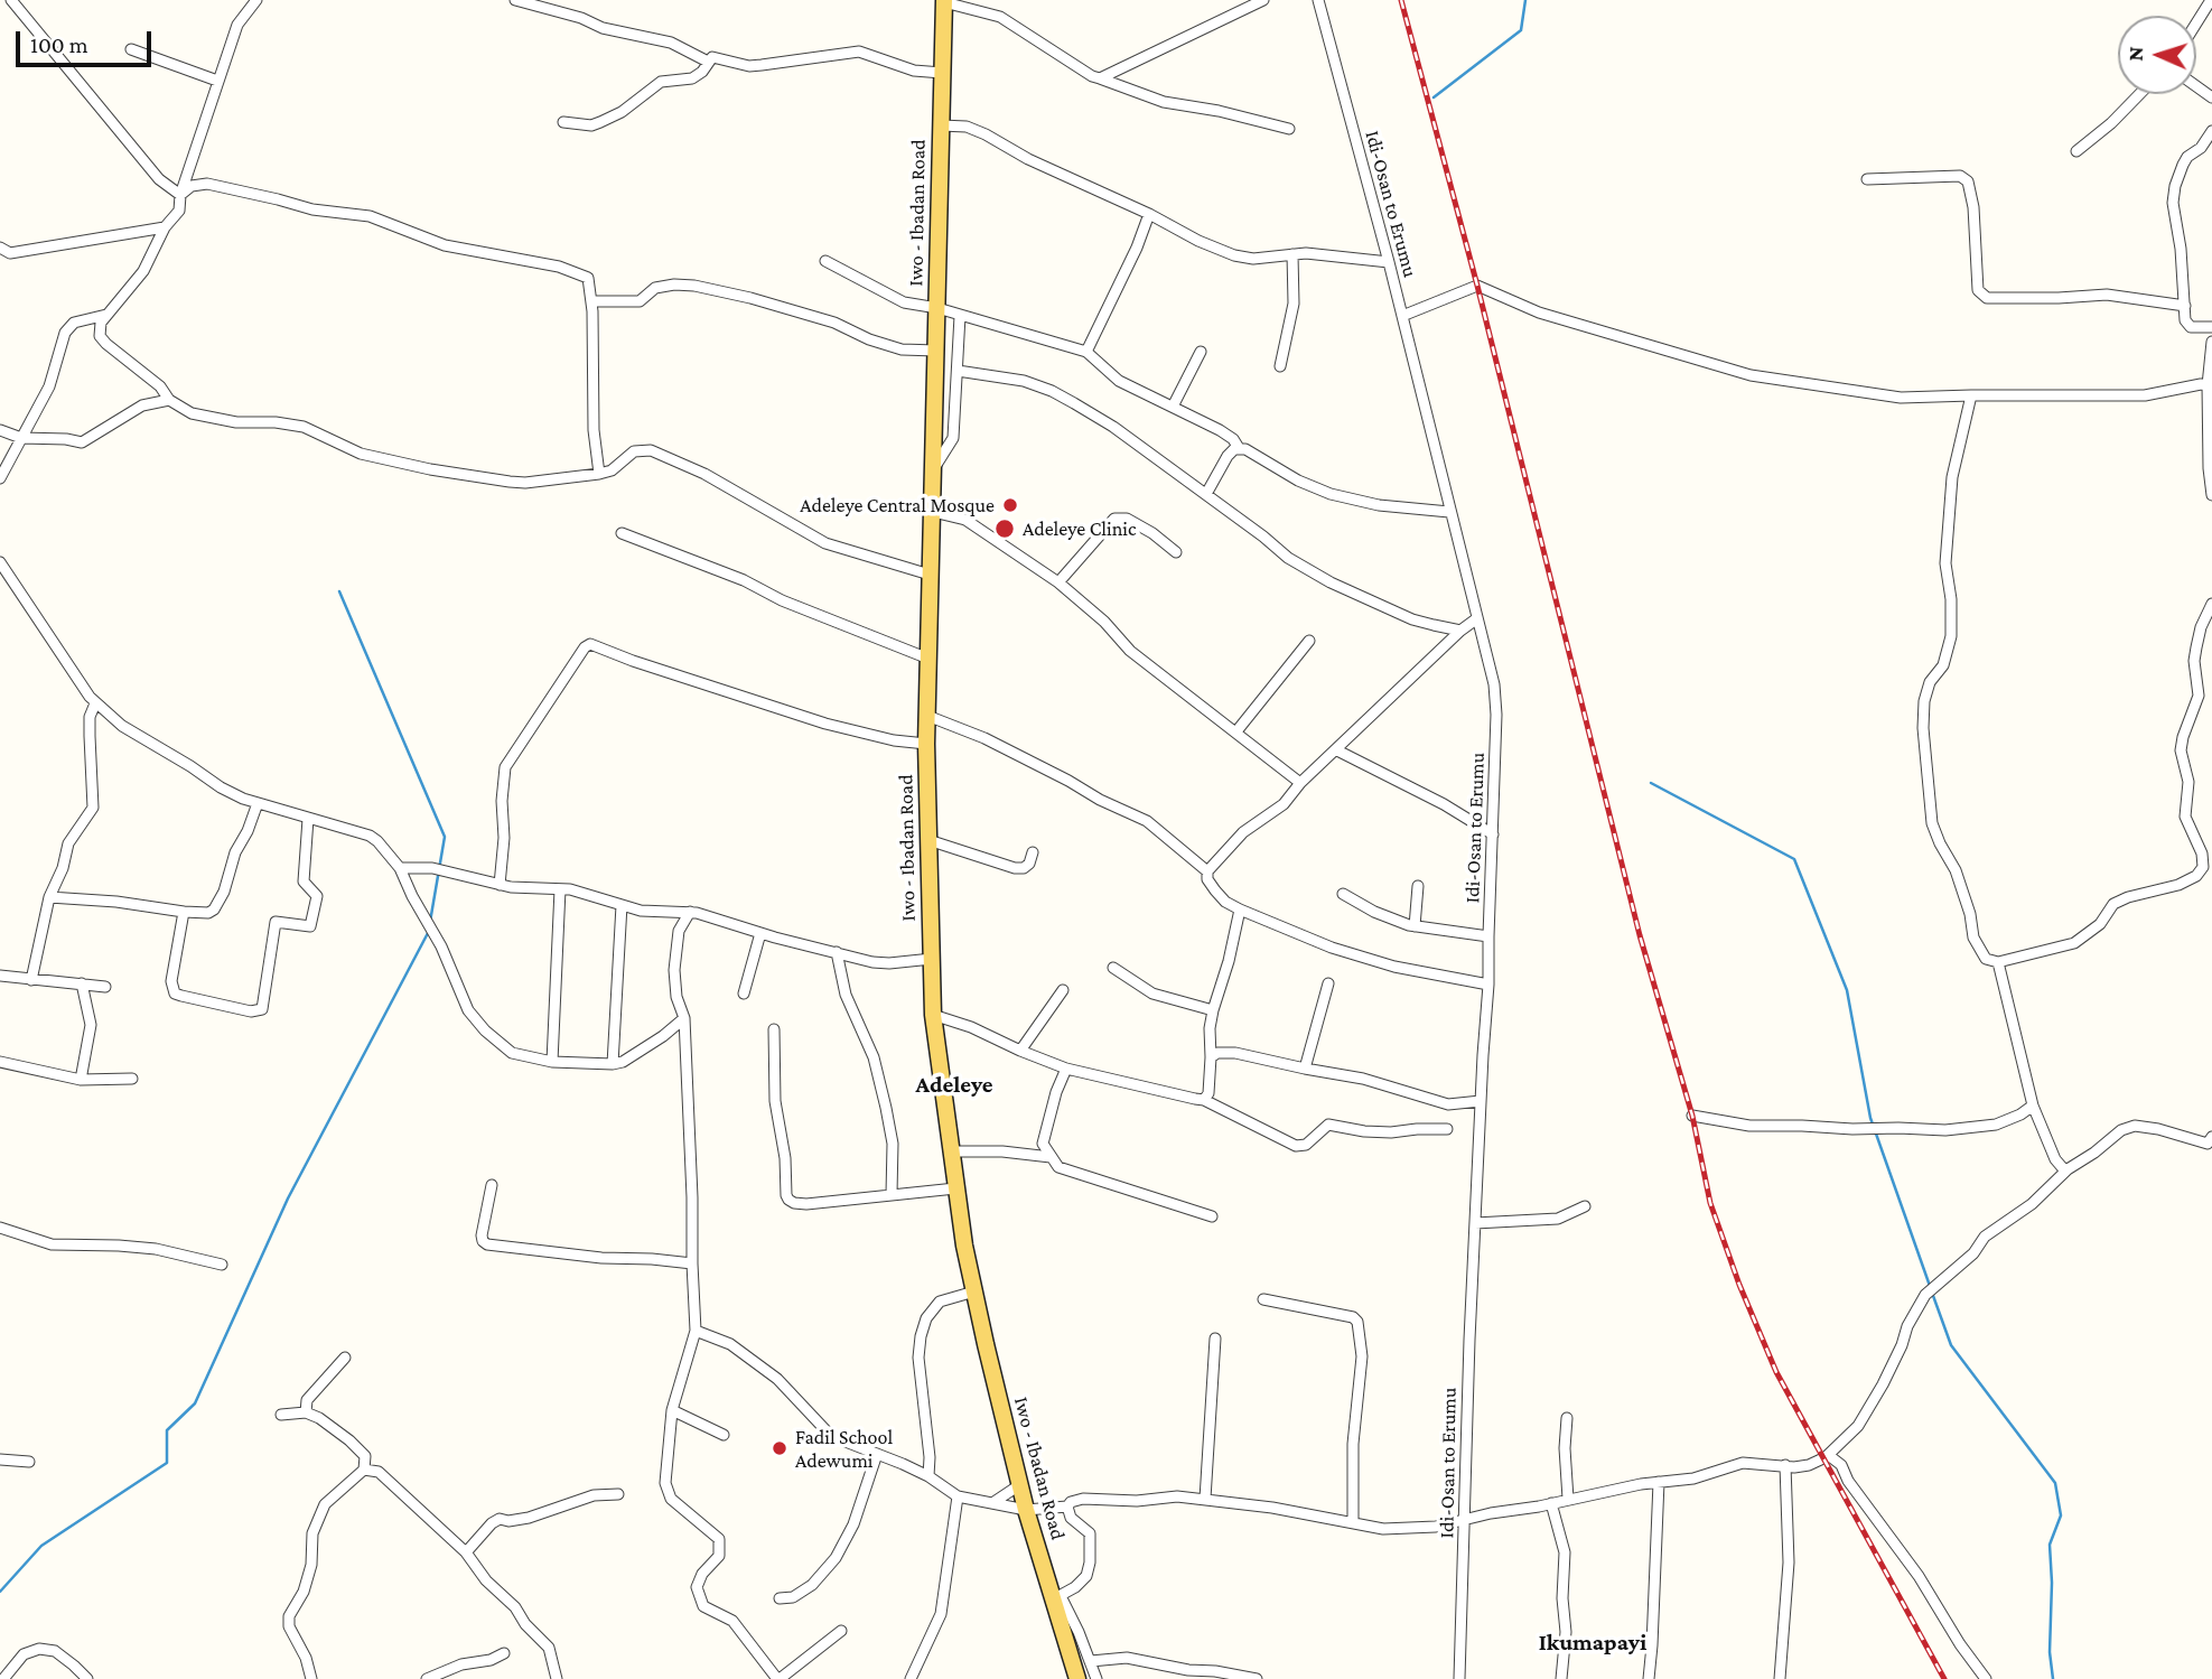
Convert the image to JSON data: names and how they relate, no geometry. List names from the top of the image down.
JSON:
{
  "streets": {
    "main road": ["Iwo - Ibadan Road"],
    "street": ["Idi-Osan to Erumu"]
  },
  "districts": ["Adeleye", "Ikumapayi"],
  "places": ["Adeleye Central Mosque", "Adeleye Clinic", "Fadil School Adewumi"],
  "scale_bar": "100 m",
  "north": "left"
}
